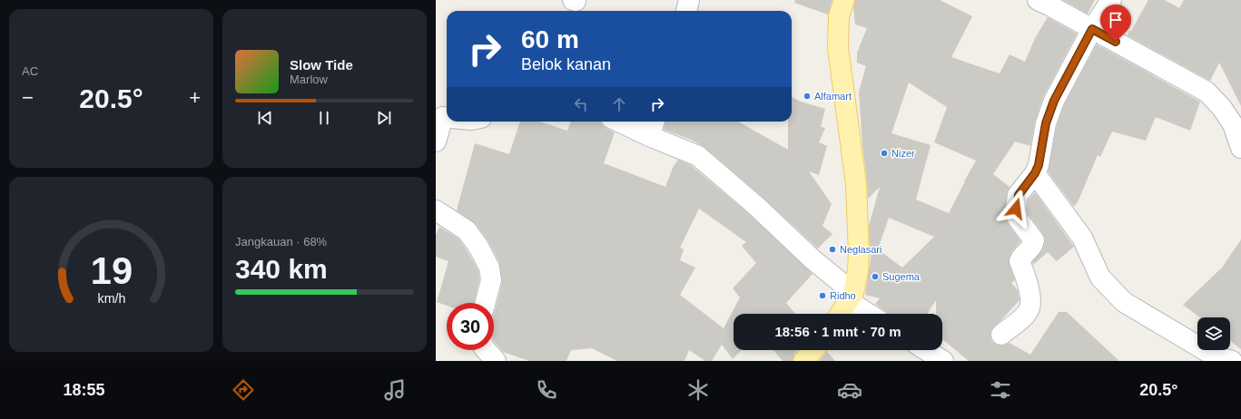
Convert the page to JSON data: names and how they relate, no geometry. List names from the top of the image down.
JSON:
{
  "places": [
    "Alfamart",
    "Nizer",
    "Neglasari",
    "Sugema",
    "Ridho"
  ],
  "page": {
    "tile": [
      "AC",
      ["Jangkauan · 68%", "340 km"]
    ],
    "turn": ["60 m", "Belok kanan"],
    "song": ["Slow Tide", "Marlow"],
    "heat": ["−", "20.5°", "+"],
    "limit": "30",
    "trip": "18:56 · 1 mnt · 70 m",
    "tabs": ["18:55", "20.5°"],
    "gauge": ["19", "km/h"]
  }
}
